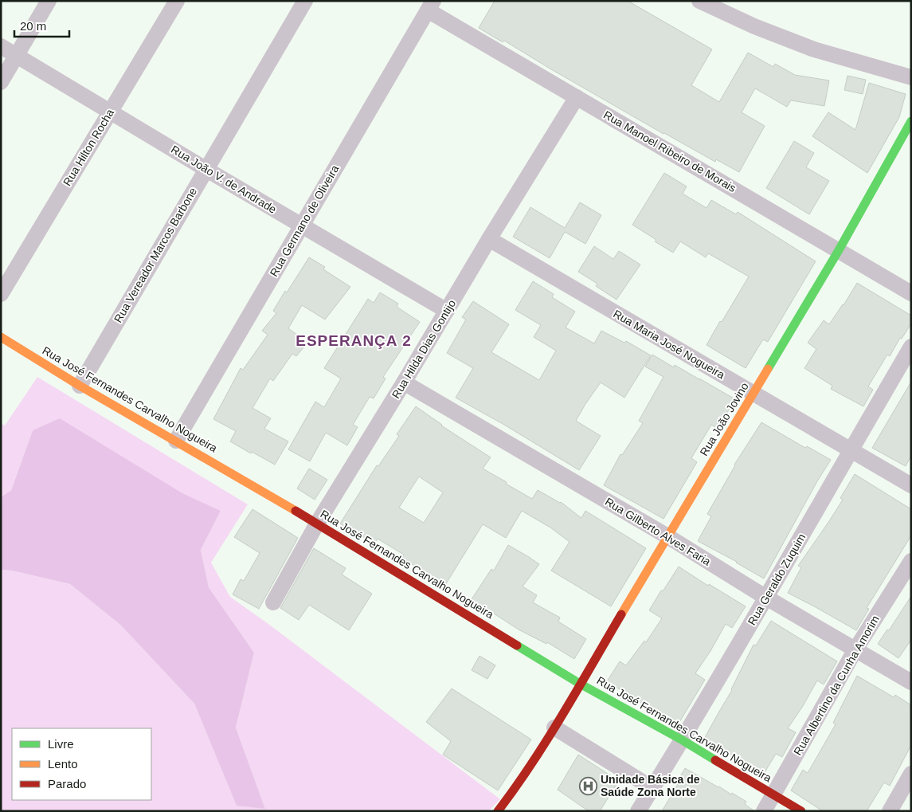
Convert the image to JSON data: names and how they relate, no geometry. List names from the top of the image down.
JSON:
{
  "streets": {
    "street": [
      "Rua Hilton Rocha",
      "Rua Manoel Ribeiro de Morais",
      "Rua João V. de Andrade",
      "Rua Germano de Oliveira",
      "Rua Vereador Marcos Barbone",
      "Rua Maria José Nogueira",
      "Rua Hilda Dias Gontijo",
      "Rua José Fernandes Carvalho Nogueira",
      "Rua João Jovino",
      "Rua Gilberto Alves Faria",
      "Rua Geraldo Zuquim",
      "Rua Albertino da Cunha Amorim"
    ]
  },
  "crossings": [
    ["Rua Hilton Rocha", "Rua João V. de Andrade"],
    ["Rua Manoel Ribeiro de Morais", "Rua Germano de Oliveira"],
    ["Rua Manoel Ribeiro de Morais", "Rua Hilda Dias Gontijo"],
    ["Rua Manoel Ribeiro de Morais", "Rua João Jovino"],
    ["Rua João V. de Andrade", "Rua Germano de Oliveira"],
    ["Rua João V. de Andrade", "Rua Vereador Marcos Barbone"],
    ["Rua João V. de Andrade", "Rua Hilda Dias Gontijo"],
    ["Rua Germano de Oliveira", "Rua José Fernandes Carvalho Nogueira"],
    ["Rua Vereador Marcos Barbone", "Rua José Fernandes Carvalho Nogueira"],
    ["Rua Maria José Nogueira", "Rua Hilda Dias Gontijo"],
    ["Rua Maria José Nogueira", "Rua João Jovino"],
    ["Rua Maria José Nogueira", "Rua Geraldo Zuquim"],
    ["Rua Hilda Dias Gontijo", "Rua José Fernandes Carvalho Nogueira"],
    ["Rua Hilda Dias Gontijo", "Rua Gilberto Alves Faria"],
    ["Rua José Fernandes Carvalho Nogueira", "Rua João Jovino"],
    ["Rua José Fernandes Carvalho Nogueira", "Rua Geraldo Zuquim"],
    ["Rua José Fernandes Carvalho Nogueira", "Rua Albertino da Cunha Amorim"],
    ["Rua João Jovino", "Rua Gilberto Alves Faria"],
    ["Rua Gilberto Alves Faria", "Rua Geraldo Zuquim"],
    ["Rua Gilberto Alves Faria", "Rua Albertino da Cunha Amorim"]
  ],
  "districts": ["ESPERANÇA 2"],
  "places": {
    "hospital": ["Unidade Básica de Saúde Zona Norte"]
  },
  "legend": ["Livre", "Lento", "Parado"],
  "scale_bar": "20 m"
}
